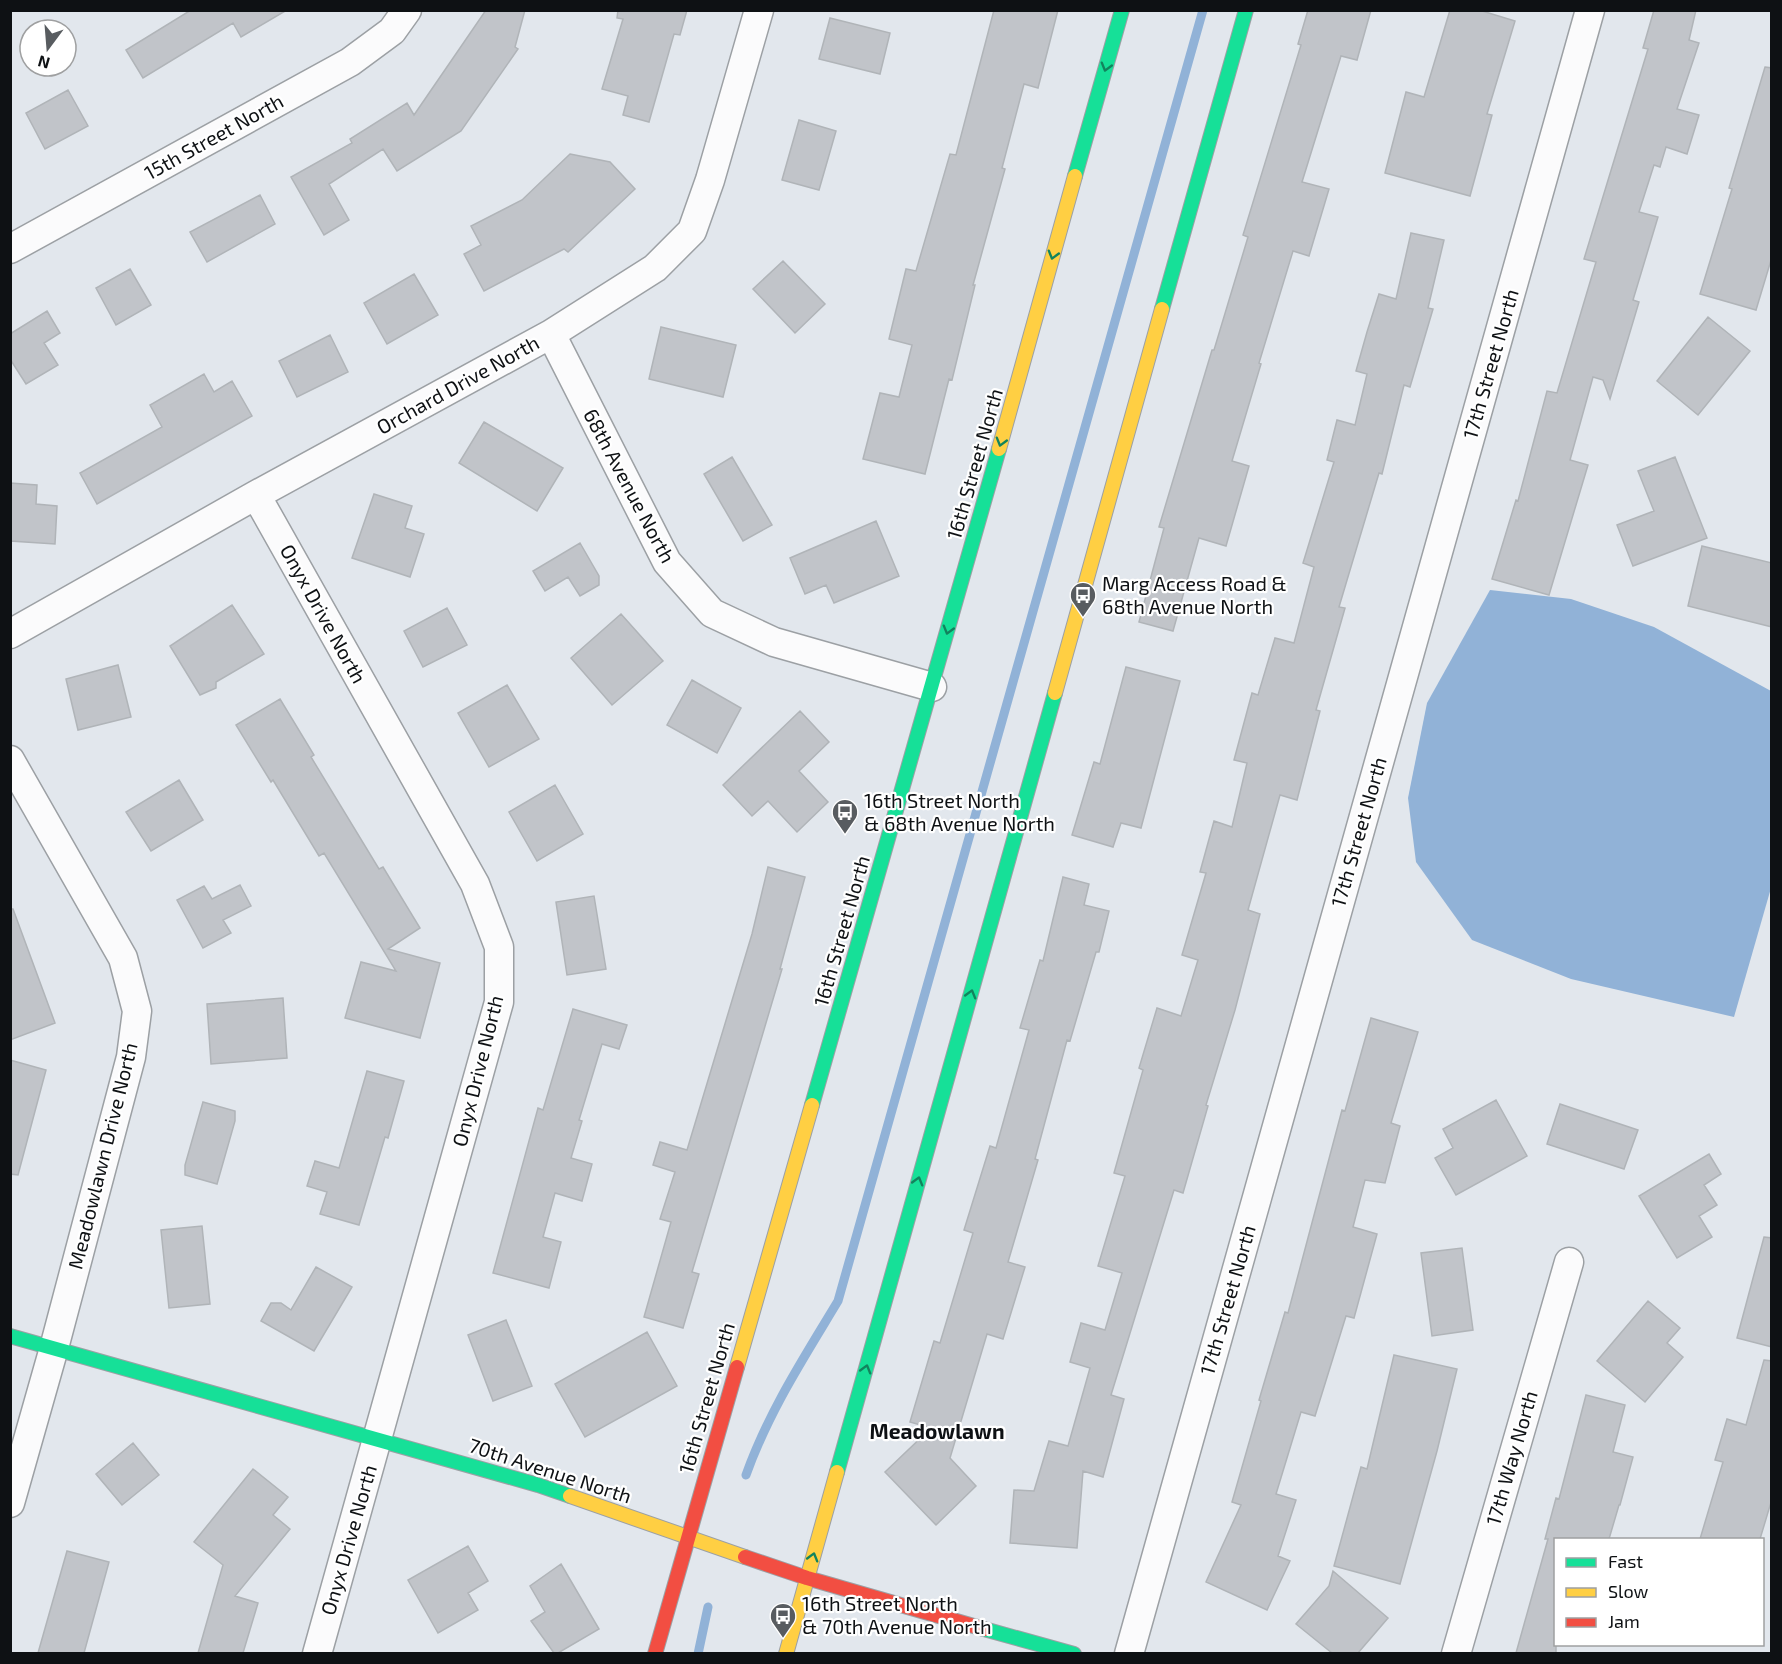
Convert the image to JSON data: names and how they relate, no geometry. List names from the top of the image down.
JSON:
{
  "streets": {
    "street": [
      "15th Street North",
      "17th Street North",
      "Orchard Drive North",
      "16th Street North",
      "68th Avenue North",
      "Onyx Drive North",
      "Meadowlawn Drive North",
      "17th Way North",
      "70th Avenue North"
    ]
  },
  "crossings": [
    ["Orchard Drive North", "68th Avenue North"],
    ["Orchard Drive North", "Onyx Drive North"],
    ["16th Street North", "68th Avenue North"],
    ["16th Street North", "70th Avenue North"],
    ["Onyx Drive North", "70th Avenue North"],
    ["Meadowlawn Drive North", "70th Avenue North"]
  ],
  "districts": ["Meadowlawn"],
  "places": {
    "bus stop": ["Marg Access Road & 68th Avenue North", "16th Street North & 68th Avenue North", "16th Street North & 70th Avenue North"]
  },
  "legend": ["Fast", "Slow", "Jam"],
  "north": "bottom"
}
